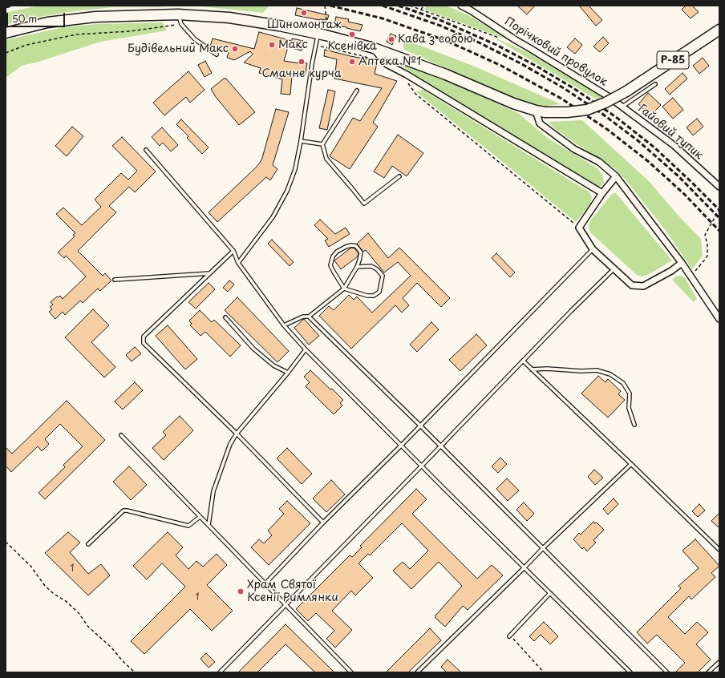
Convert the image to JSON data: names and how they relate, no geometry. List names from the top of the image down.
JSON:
{
  "streets": {
    "main road": ["Р-85"],
    "street": ["Порічковий провулок", "Гайовий тупик"]
  },
  "crossings": [
    ["Порічковий провулок", "Гайовий тупик"]
  ],
  "places": [
    "Шиномонтаж",
    "Ксенівка",
    "Кава з собою",
    "Макс",
    "Будівельний Макс",
    "Смачне курча",
    "Аптека №1",
    "Храм Святої Ксенії Римлянки"
  ],
  "house_numbers": ["1", "1"],
  "scale_bar": "50 m"
}
